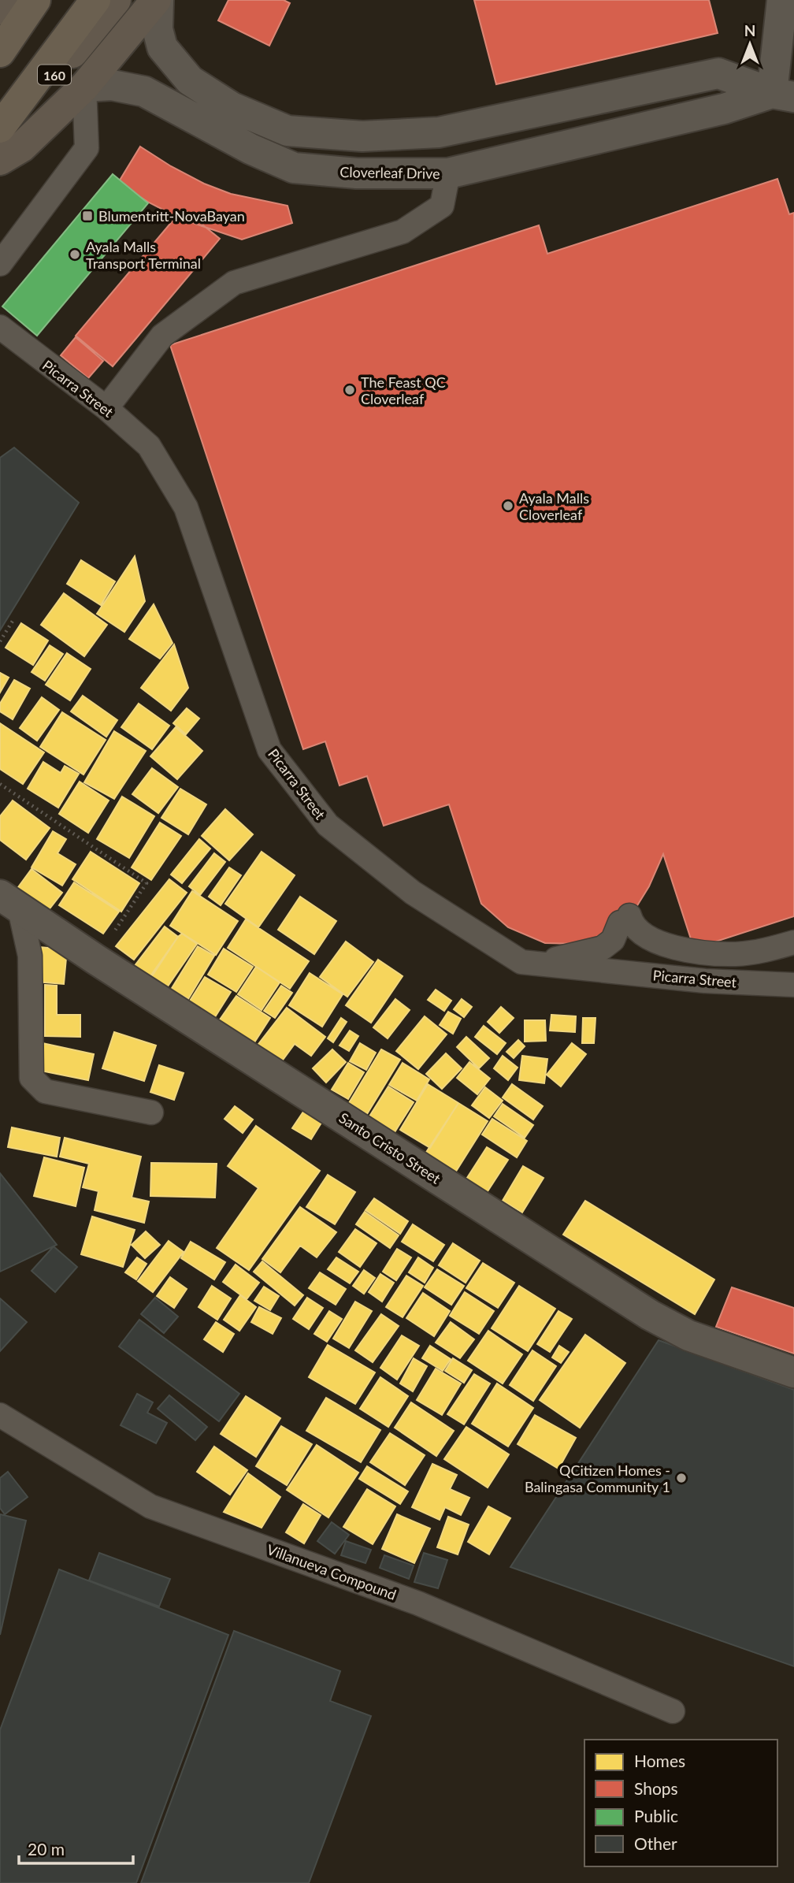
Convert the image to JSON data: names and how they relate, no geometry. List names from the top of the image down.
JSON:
{
  "streets": {
    "main road": ["160"],
    "street": ["Cloverleaf Drive", "Santo Cristo Street"],
    "lane": ["Picarra Street", "Villanueva Compound"]
  },
  "crossings": [
    ["160", "Cloverleaf Drive"]
  ],
  "places": {
    "transit": ["Blumentritt-NovaBayan"],
    "other": [
      "Ayala Malls Transport Terminal",
      "The Feast QC Cloverleaf",
      "Ayala Malls Cloverleaf",
      "QCitizen Homes - Balingasa Community 1"
    ]
  },
  "legend": [
    "Homes",
    "Shops",
    "Public",
    "Other"
  ],
  "scale_bar": "20 m",
  "north": "top"
}
